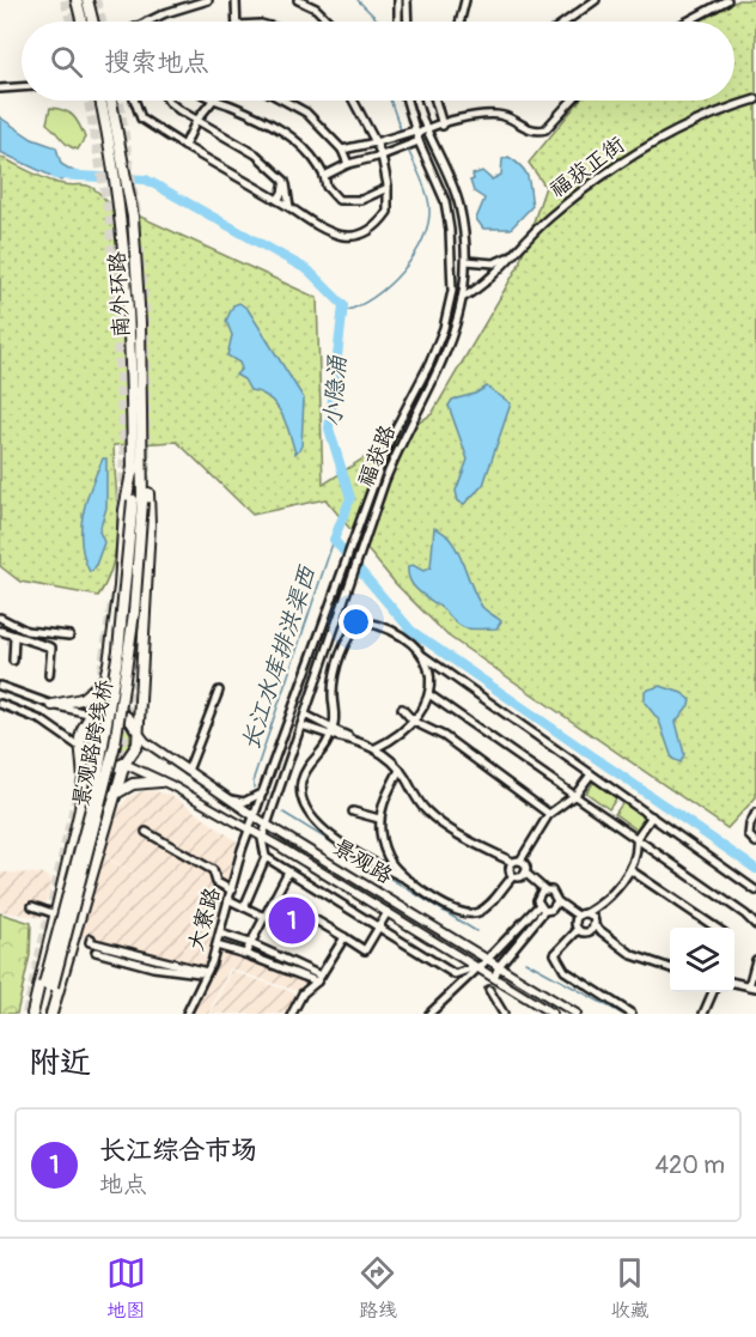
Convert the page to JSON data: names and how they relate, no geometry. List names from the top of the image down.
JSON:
{
  "streets": {
    "highway": ["南外环路", "景观路跨线桥"],
    "main road": ["景观路"],
    "street": ["福获正街", "福获路", "大寮路"]
  },
  "crossings": [
    ["福获正街", "福获路"],
    ["南外环路", "景观路跨线桥"],
    ["福获路", "景观路"],
    ["福获路", "大寮路"],
    ["景观路", "大寮路"]
  ],
  "water": ["小隐涌", "长江水库排洪渠西"],
  "page": {
    "search": "搜索地点",
    "pins": "1",
    "heading": "附近",
    "list": [
      {
        "mark": "1",
        "name": "长江综合市场",
        "note": "地点",
        "value": "420 m"
      }
    ],
    "nav": ["地图", "路线", "收藏"]
  }
}
